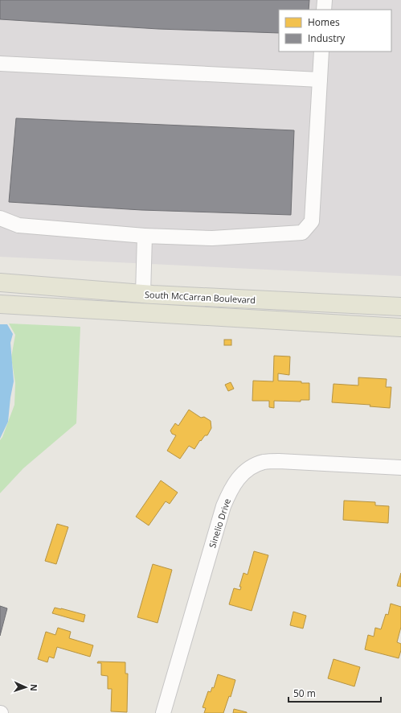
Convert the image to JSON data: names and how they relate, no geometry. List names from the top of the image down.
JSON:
{
  "streets": {
    "main road": ["South McCarran Boulevard"],
    "street": ["Sinelio Drive"]
  },
  "legend": ["Homes", "Industry"],
  "scale_bar": "50 m",
  "north": "right"
}
